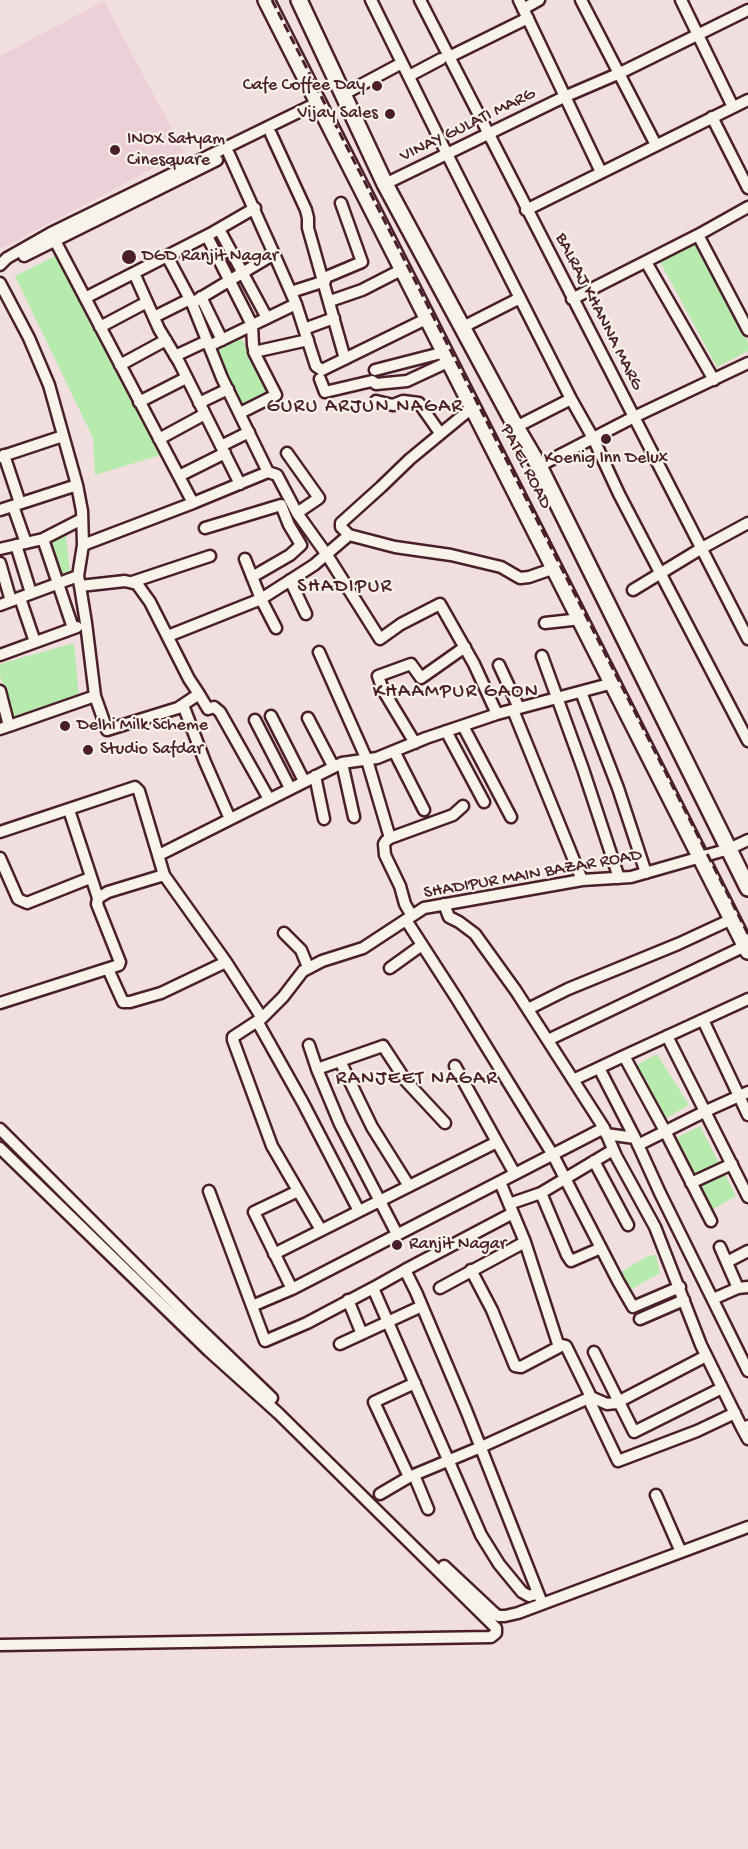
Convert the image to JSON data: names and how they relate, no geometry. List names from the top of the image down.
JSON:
{
  "streets": {
    "main road": ["PATEL ROAD"],
    "street": ["VINAY GULATI MARG", "BALRAJ KHANNA MARG", "SHADIPUR MAIN BAZAR ROAD"]
  },
  "crossings": [
    ["VINAY GULATI MARG", "BALRAJ KHANNA MARG"],
    ["VINAY GULATI MARG", "PATEL ROAD"],
    ["PATEL ROAD", "SHADIPUR MAIN BAZAR ROAD"]
  ],
  "districts": [
    "GURU ARJUN NAGAR",
    "SHADIPUR",
    "KHAAMPUR GAON",
    "RANJEET NAGAR"
  ],
  "places": [
    "Cafe Coffee Day",
    "Vijay Sales",
    "INOX Satyam Cinesquare",
    "DGD Ranjit Nagar",
    "Koenig Inn Delux",
    "Delhi Milk Scheme",
    "Studio Safdar",
    "Ranjit Nagar"
  ]
}
